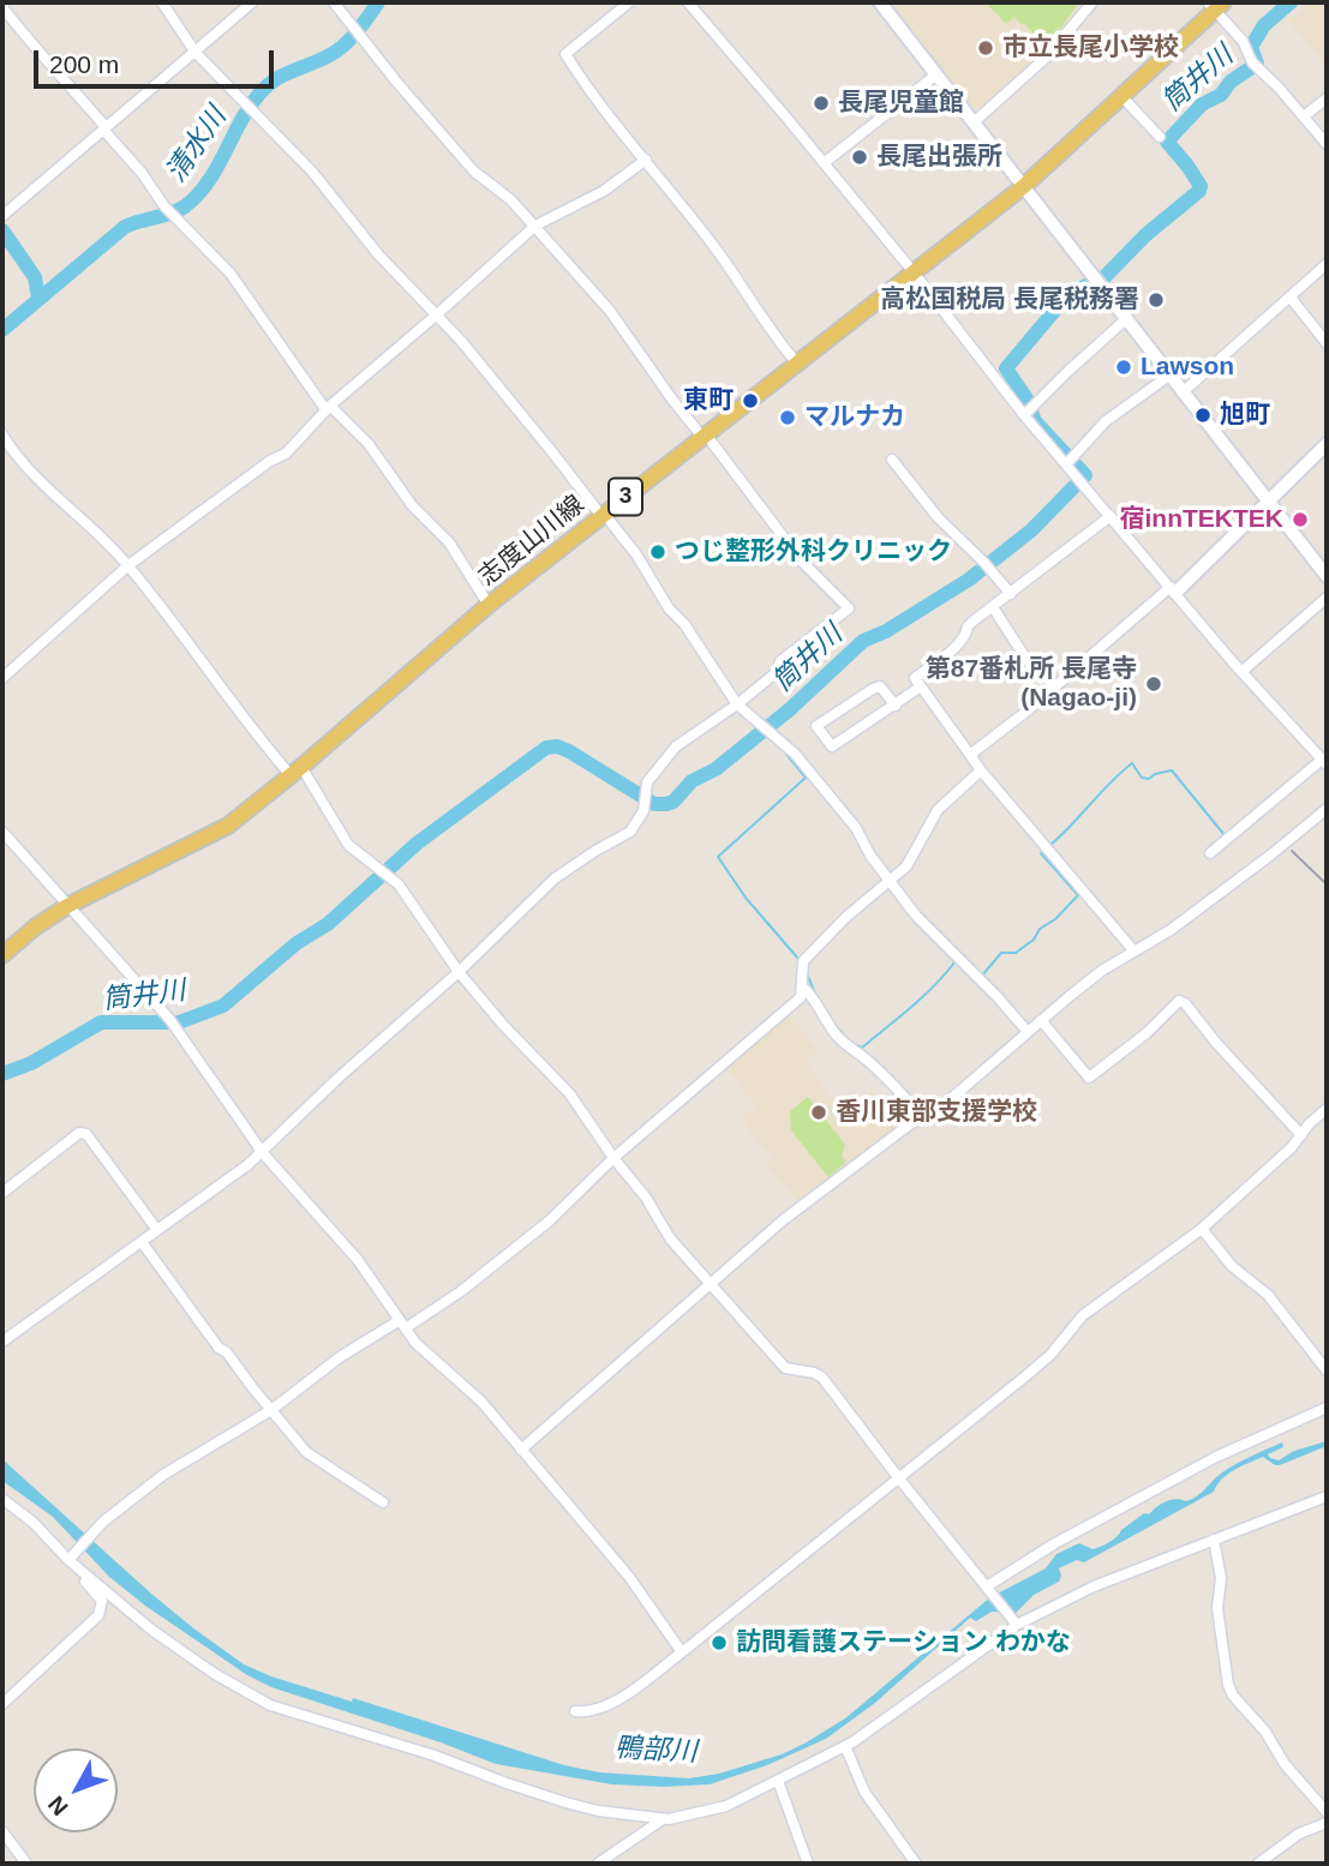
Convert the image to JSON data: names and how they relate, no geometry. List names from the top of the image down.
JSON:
{
  "streets": {
    "main road": ["3", "志度山川線"]
  },
  "water": ["筒井川", "清水川", "鴨部川"],
  "places": [
    "市立長尾小学校",
    "長尾児童館",
    "長尾出張所",
    "高松国税局 長尾税務署",
    "Lawson",
    "東町",
    "旭町",
    "マルナカ",
    "宿innTEKTEK",
    "つじ整形外科クリニック",
    "第87番札所 長尾寺 (Nagao-ji)",
    "香川東部支援学校",
    "訪問看護ステーション わかな"
  ],
  "scale_bar": "200 m",
  "north": "bottom left"
}
